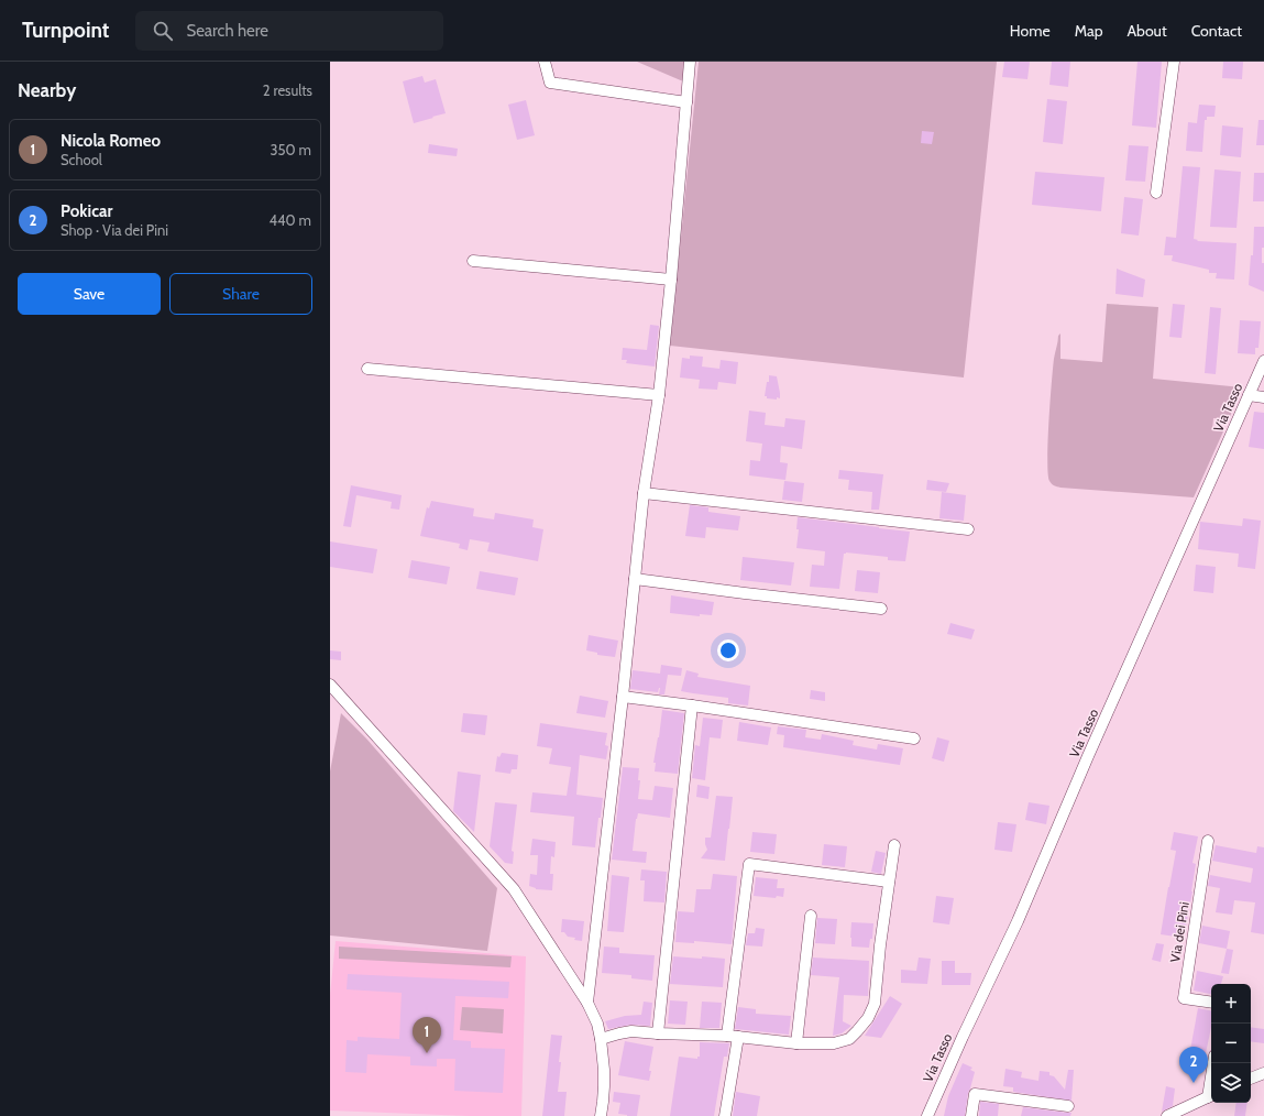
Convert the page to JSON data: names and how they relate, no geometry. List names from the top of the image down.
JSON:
{
  "streets": {
    "street": ["Via Tasso", "Via dei Pini"]
  },
  "page": {
    "header": "Turnpoint",
    "search": "Search here",
    "nav": [
      "Home",
      "Map",
      "About",
      "Contact"
    ],
    "heading": ["Nearby", "2 results"],
    "list": [
      {
        "mark": "1",
        "name": "Nicola Romeo",
        "note": "School",
        "value": "350 m"
      },
      {
        "mark": "2",
        "name": "Pokicar",
        "note": "Shop · Via dei Pini",
        "value": "440 m"
      }
    ],
    "buttons": ["Save", "Share"],
    "map_buttons": ["+", "−"],
    "pins": ["1", "2"]
  }
}
